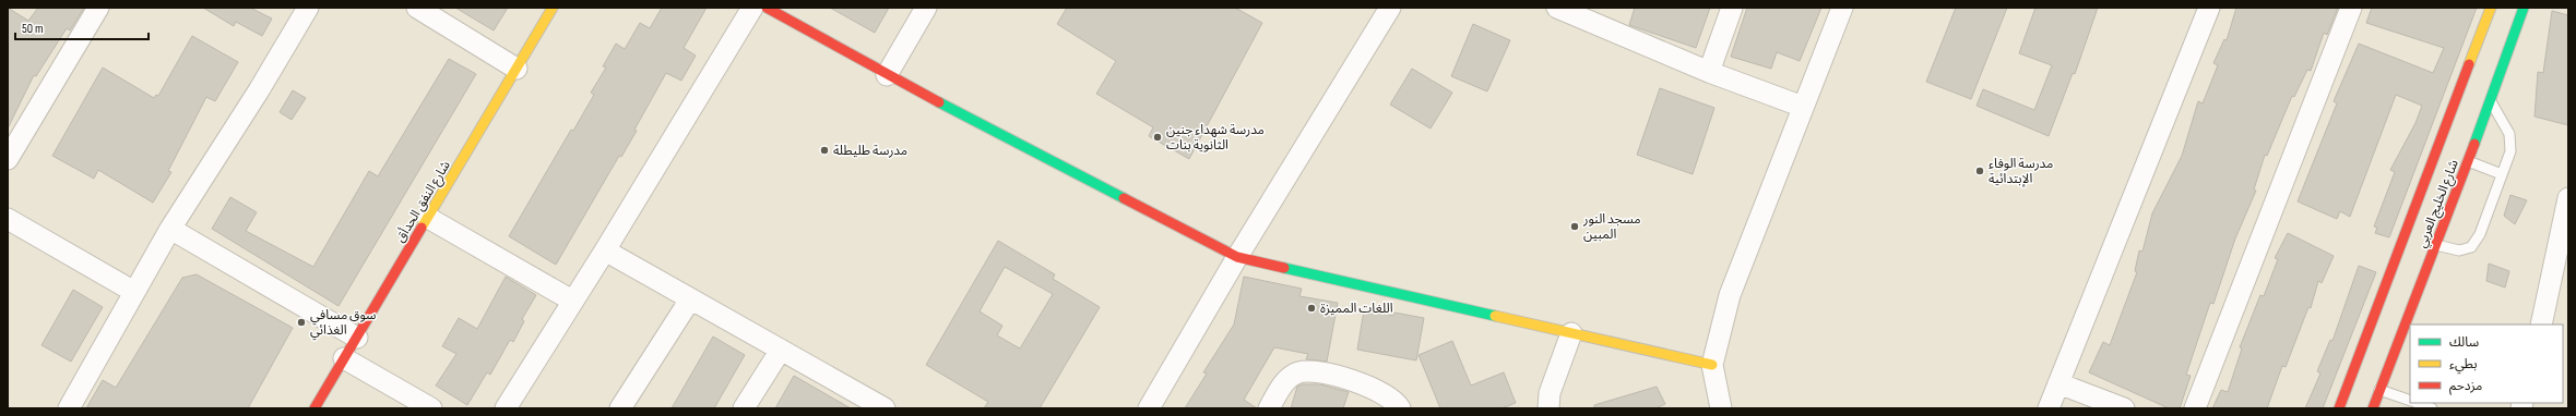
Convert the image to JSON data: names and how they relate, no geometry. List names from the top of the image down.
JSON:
{
  "streets": {
    "main road": ["شارع النفق الحدأق", "شارع الخليج العربي"]
  },
  "places": [
    "مدرسة شهداء جنين الثانوية بنات",
    "مدرسة طليطلة",
    "مدرسة الوفاء الإبتدائية",
    "مسجد النور المبين",
    "اللغات المميزة",
    "سوق مسافي الغذائي"
  ],
  "legend": ["سالك", "بطيء", "مزدحم"],
  "scale_bar": "50 m"
}
